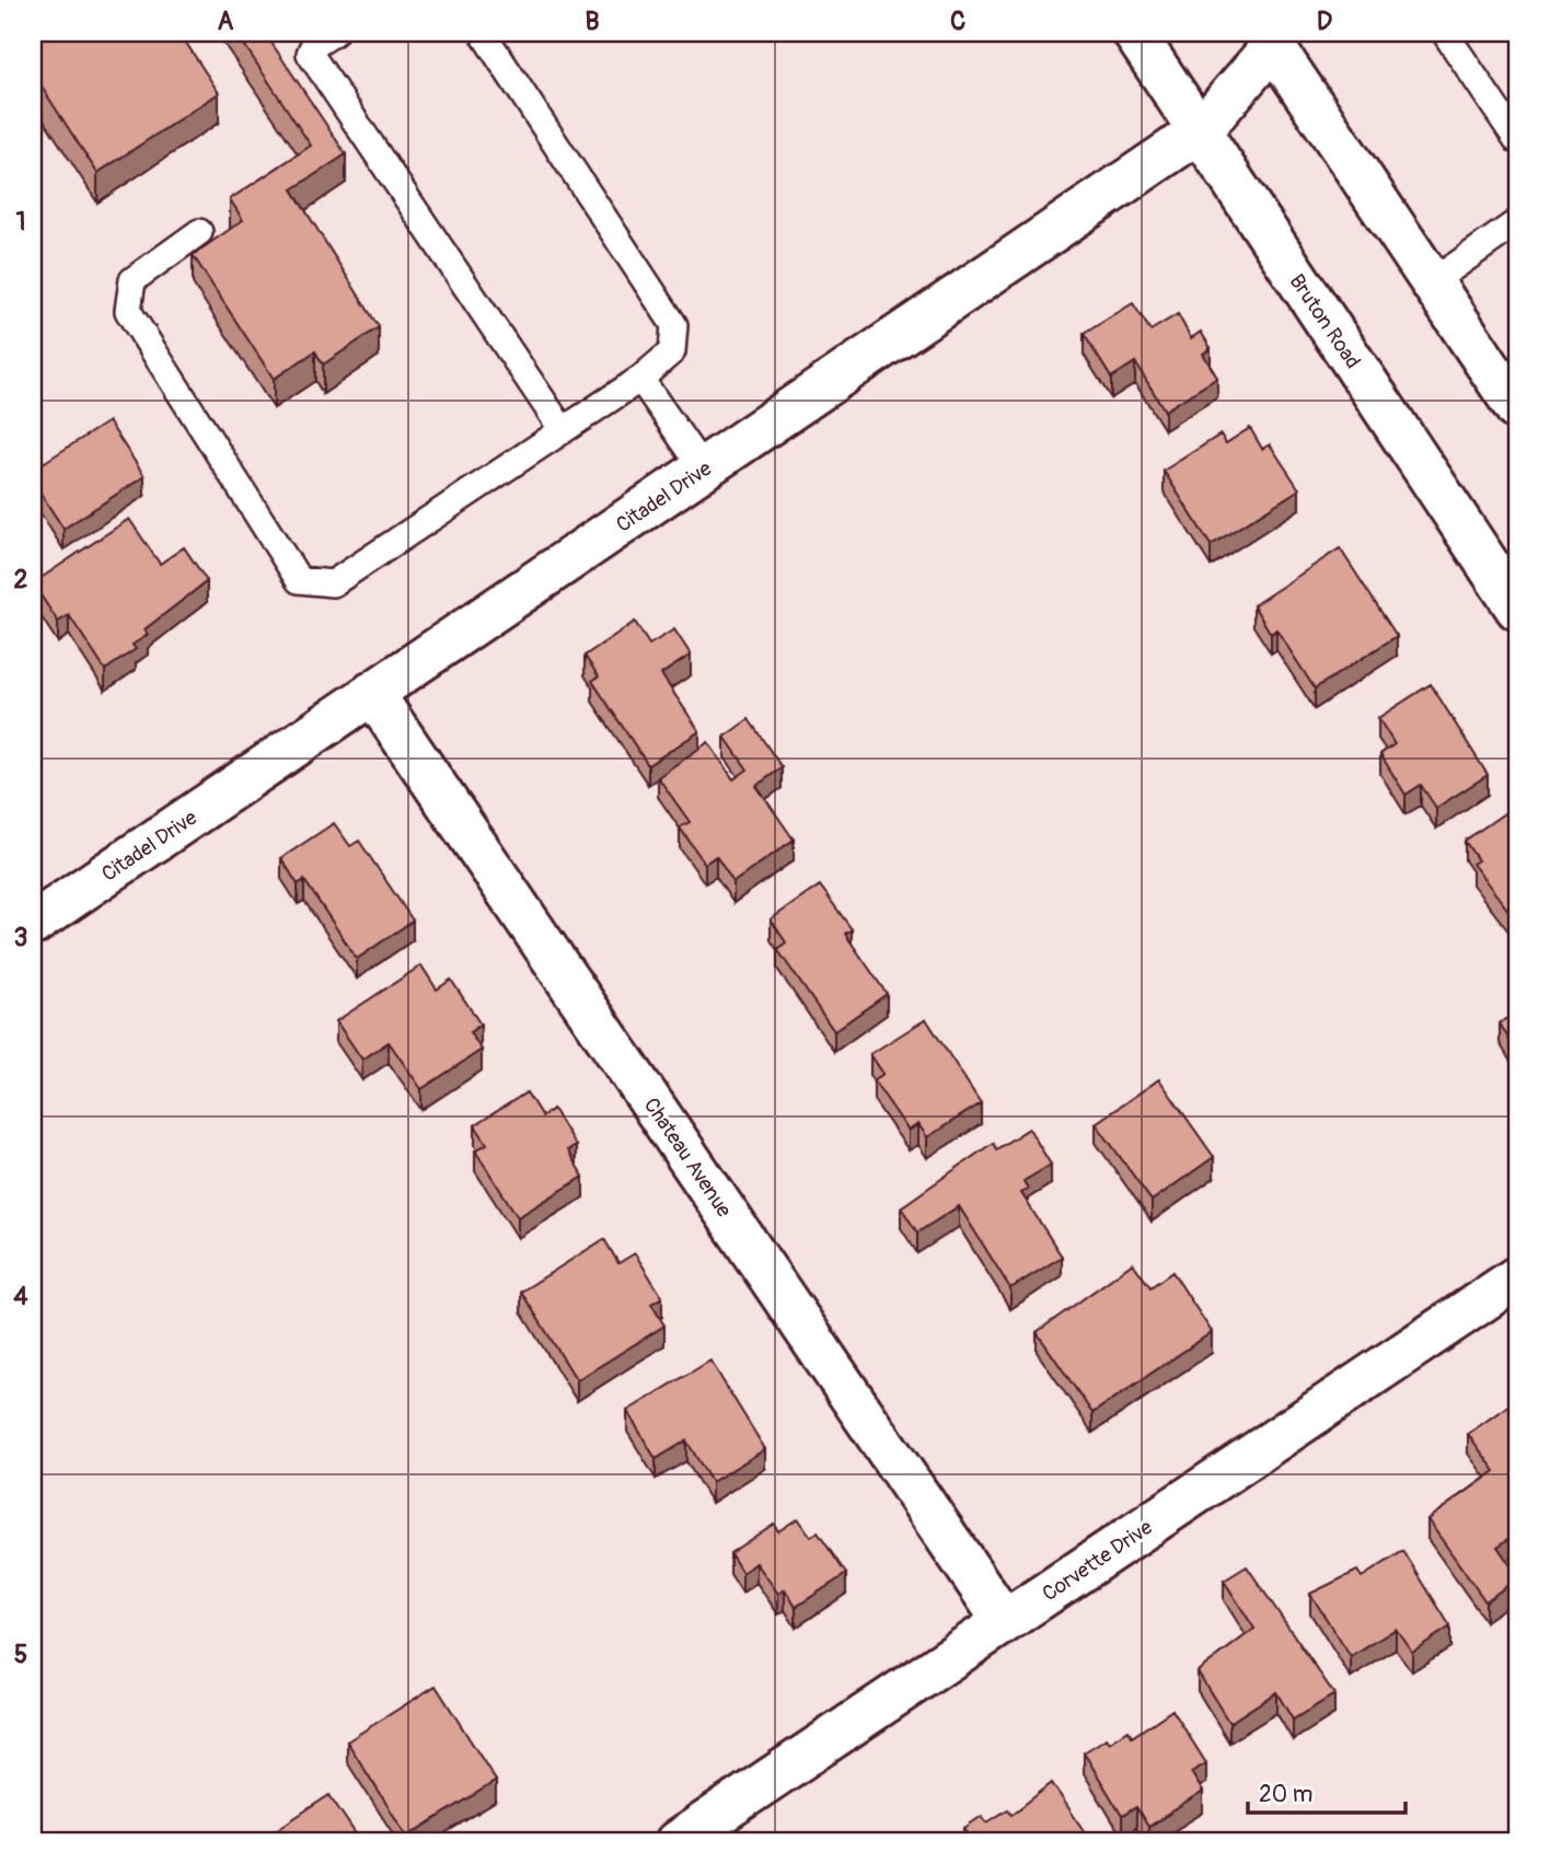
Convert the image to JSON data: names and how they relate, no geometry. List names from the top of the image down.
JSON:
{
  "streets": {
    "street": [
      "Bruton Road",
      "Citadel Drive",
      "Chateau Avenue",
      "Corvette Drive"
    ]
  },
  "crossings": [
    ["Bruton Road", "Citadel Drive"],
    ["Citadel Drive", "Chateau Avenue"],
    ["Chateau Avenue", "Corvette Drive"]
  ],
  "scale_bar": "20 m",
  "grid": {
    "columns": [
      "A",
      "B",
      "C",
      "D"
    ],
    "rows": [
      "1",
      "2",
      "3",
      "4",
      "5"
    ]
  }
}
